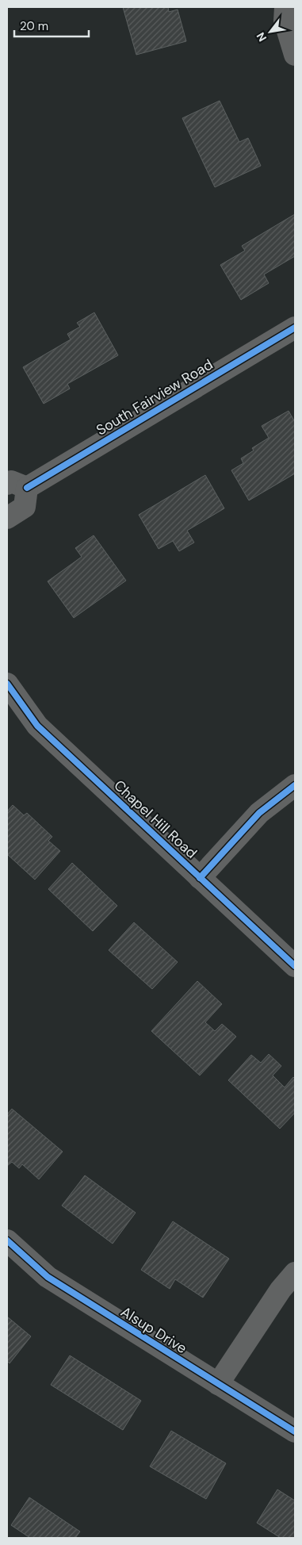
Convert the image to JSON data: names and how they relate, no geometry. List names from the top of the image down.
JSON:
{
  "streets": {
    "street": ["South Fairview Road", "Chapel Hill Road", "Alsup Drive"]
  },
  "scale_bar": "20 m",
  "north": "bottom left"
}
